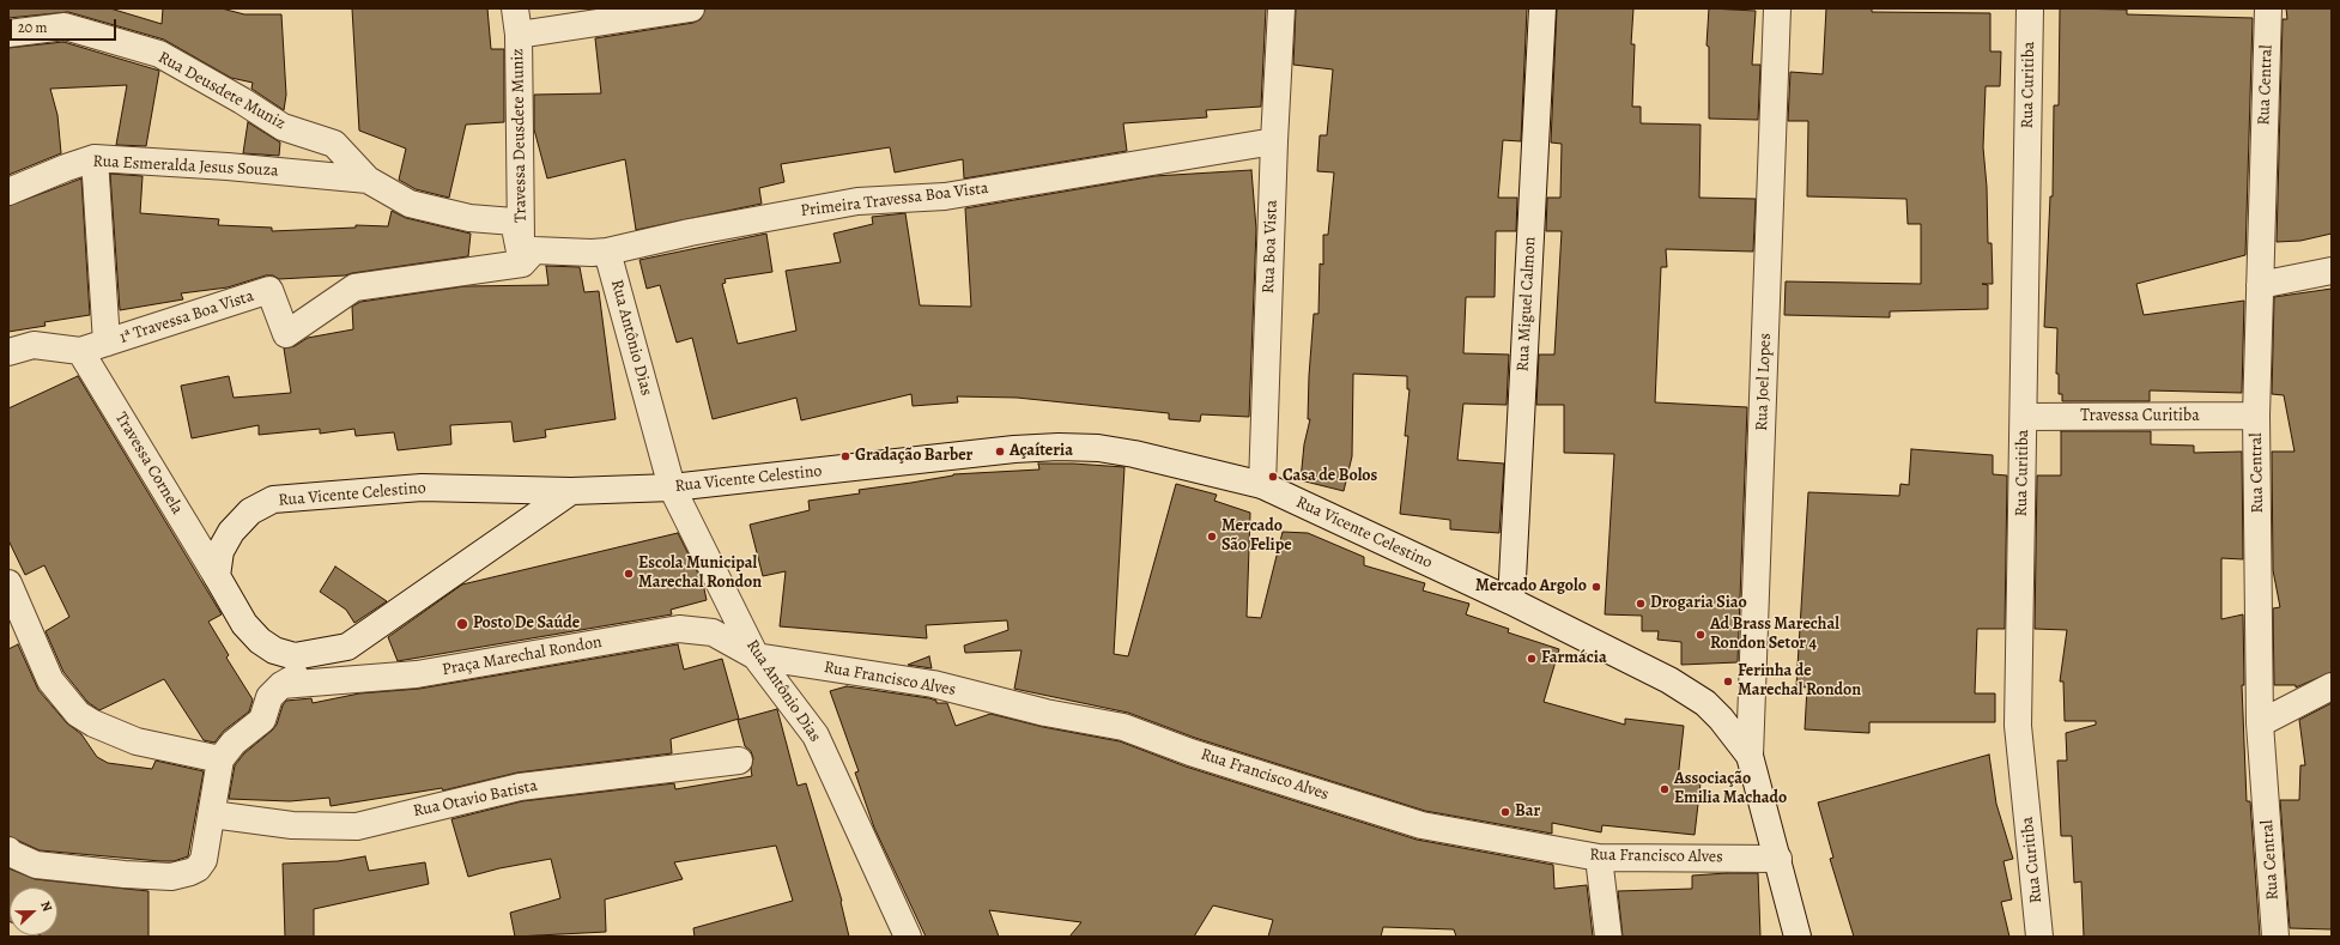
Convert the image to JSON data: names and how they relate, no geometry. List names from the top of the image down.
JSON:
{
  "streets": {
    "street": [
      "Rua Curitiba",
      "Rua Central",
      "Rua Deusdete Muniz",
      "Travessa Deusdete Muniz",
      "Rua Esmeralda Jesus Souza",
      "Primeira Travessa Boa Vista",
      "Rua Boa Vista",
      "Rua Miguel Calmon",
      "1ª Travessa Boa Vista",
      "Rua Antônio Dias",
      "Rua Joel Lopes",
      "Travessa Curitiba",
      "Travessa Cornela",
      "Rua Vicente Celestino",
      "Praça Marechal Rondon",
      "Rua Francisco Alves",
      "Rua Otavio Batista"
    ]
  },
  "crossings": [
    ["Rua Curitiba", "Travessa Curitiba"],
    ["Rua Central", "Travessa Curitiba"],
    ["Rua Deusdete Muniz", "Travessa Deusdete Muniz"],
    ["Rua Deusdete Muniz", "Rua Esmeralda Jesus Souza"],
    ["Rua Deusdete Muniz", "Primeira Travessa Boa Vista"],
    ["Rua Deusdete Muniz", "1ª Travessa Boa Vista"],
    ["Travessa Deusdete Muniz", "Primeira Travessa Boa Vista"],
    ["Travessa Deusdete Muniz", "1ª Travessa Boa Vista"],
    ["Primeira Travessa Boa Vista", "Rua Boa Vista"],
    ["Primeira Travessa Boa Vista", "1ª Travessa Boa Vista"],
    ["Primeira Travessa Boa Vista", "Rua Antônio Dias"],
    ["Rua Boa Vista", "Rua Vicente Celestino"],
    ["Rua Miguel Calmon", "Rua Vicente Celestino"],
    ["1ª Travessa Boa Vista", "Travessa Cornela"],
    ["Rua Antônio Dias", "Rua Vicente Celestino"],
    ["Rua Antônio Dias", "Praça Marechal Rondon"],
    ["Rua Antônio Dias", "Rua Francisco Alves"],
    ["Rua Joel Lopes", "Rua Vicente Celestino"],
    ["Travessa Cornela", "Rua Vicente Celestino"],
    ["Rua Vicente Celestino", "Rua Francisco Alves"],
    ["Praça Marechal Rondon", "Rua Francisco Alves"]
  ],
  "places": [
    "Açaíteria",
    "Gradação Barber",
    "Casa de Bolos",
    "Mercado São Felipe",
    "Escola Municipal Marechal Rondon",
    "Mercado Argolo",
    "Drogaria Siao",
    "Posto De Saúde",
    "Ad Brass Marechal Rondon Setor 4",
    "Farmácia",
    "Ferinha de Marechal Rondon",
    "Associação Emilia Machado",
    "Bar"
  ],
  "scale_bar": "20 m",
  "north": "right"
}
